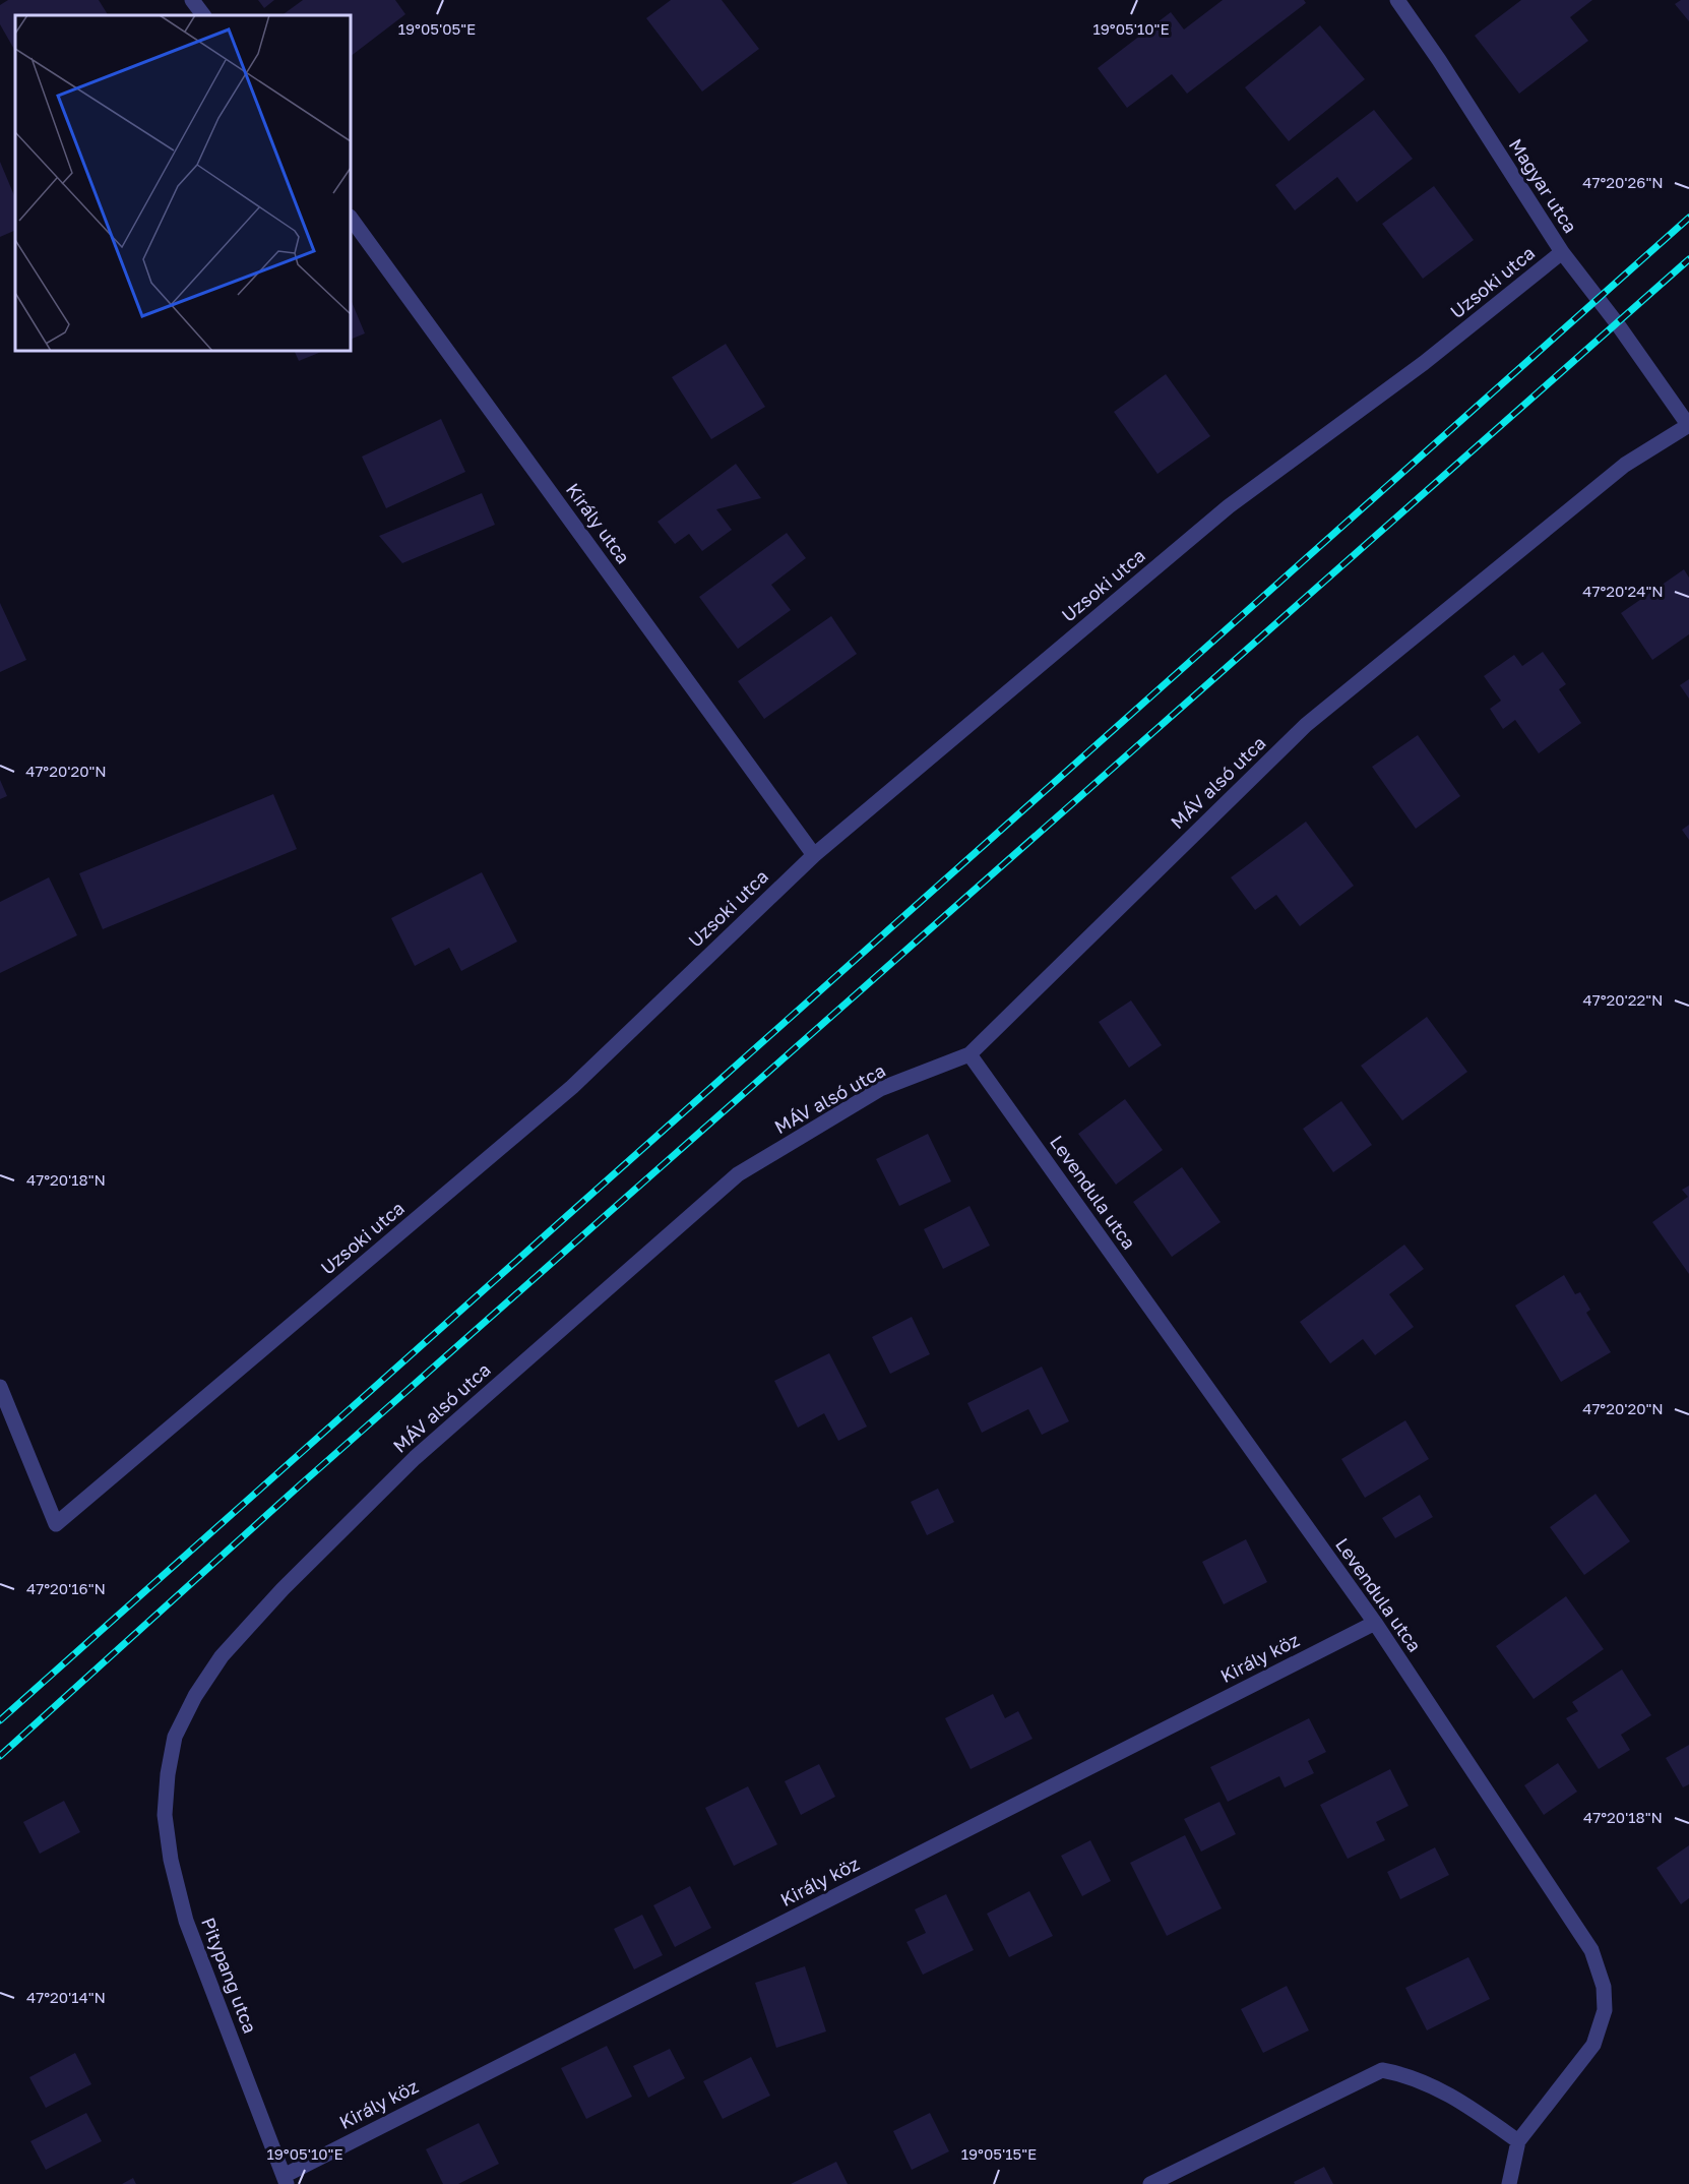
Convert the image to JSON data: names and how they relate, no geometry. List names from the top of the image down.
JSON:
{
  "streets": {
    "street": [
      "Magyar utca",
      "Uzsoki utca",
      "Király utca",
      "MÁV alsó utca",
      "Levendula utca",
      "Király köz",
      "Pitypang utca"
    ]
  },
  "crossings": [
    ["Magyar utca", "Uzsoki utca"],
    ["Magyar utca", "MÁV alsó utca"],
    ["Uzsoki utca", "Király utca"],
    ["MÁV alsó utca", "Levendula utca"],
    ["MÁV alsó utca", "Pitypang utca"],
    ["Levendula utca", "Király köz"],
    ["Király köz", "Pitypang utca"]
  ],
  "coordinates": [
    "19°05'05\"E",
    "19°05'10\"E",
    "47°20'26\"N",
    "47°20'24\"N",
    "47°20'20\"N",
    "47°20'22\"N",
    "47°20'18\"N",
    "47°20'16\"N",
    "47°20'14\"N",
    "19°05'15\"E"
  ]
}
